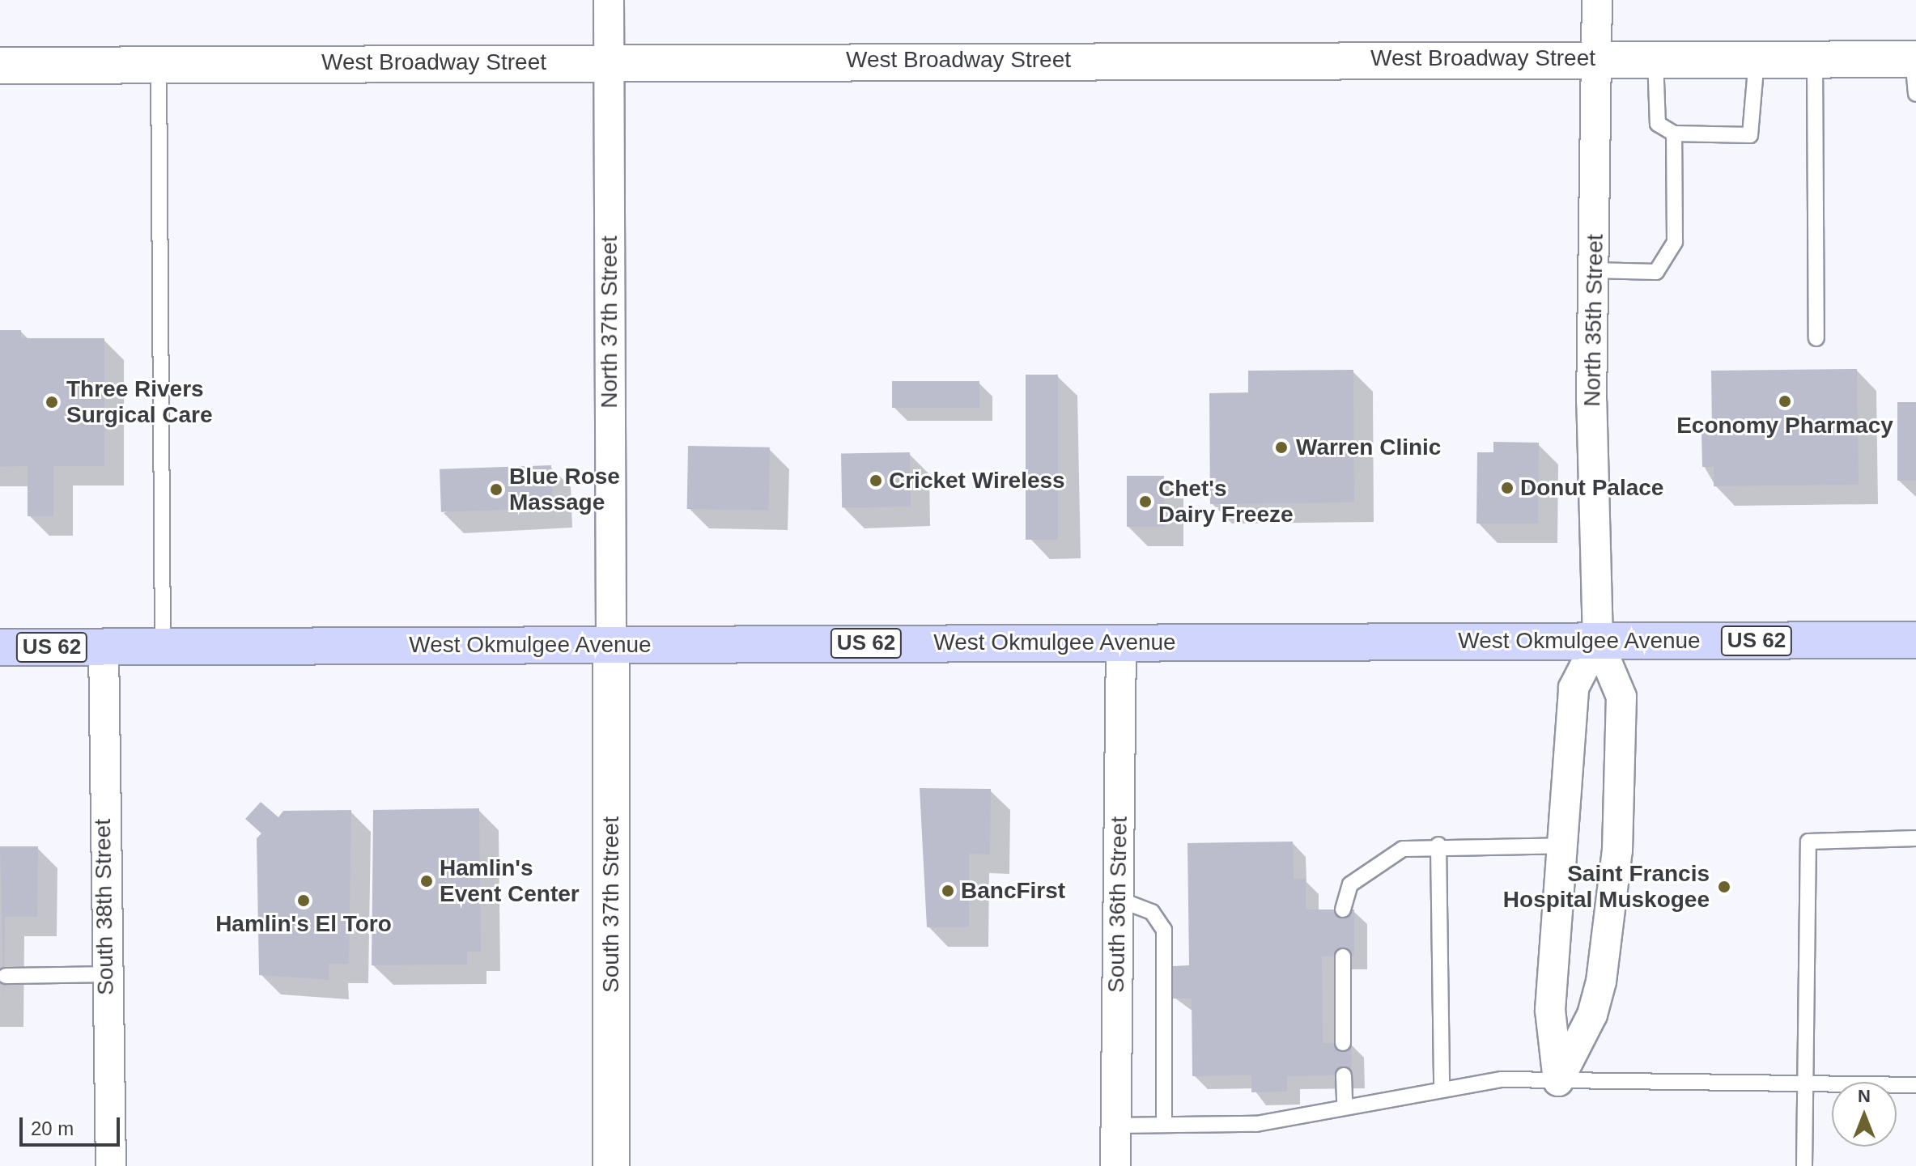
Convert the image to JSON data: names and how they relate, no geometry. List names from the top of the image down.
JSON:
{
  "streets": {
    "main road": ["West Okmulgee Avenue", "US 62"],
    "street": [
      "West Broadway Street",
      "North 35th Street",
      "North 37th Street",
      "South 37th Street",
      "South 36th Street",
      "South 38th Street"
    ]
  },
  "crossings": [
    ["West Broadway Street", "North 35th Street"],
    ["West Broadway Street", "North 37th Street"],
    ["North 35th Street", "West Okmulgee Avenue"],
    ["North 37th Street", "West Okmulgee Avenue"],
    ["North 37th Street", "South 37th Street"],
    ["West Okmulgee Avenue", "South 37th Street"],
    ["West Okmulgee Avenue", "South 36th Street"],
    ["West Okmulgee Avenue", "South 38th Street"]
  ],
  "places": [
    "Economy Pharmacy",
    "Three Rivers Surgical Care",
    "Warren Clinic",
    "Cricket Wireless",
    "Donut Palace",
    "Blue Rose Massage",
    "Chet's Dairy Freeze",
    "Hamlin's Event Center",
    "Saint Francis Hospital Muskogee",
    "BancFirst",
    "Hamlin's El Toro"
  ],
  "scale_bar": "20 m",
  "north": "top"
}
